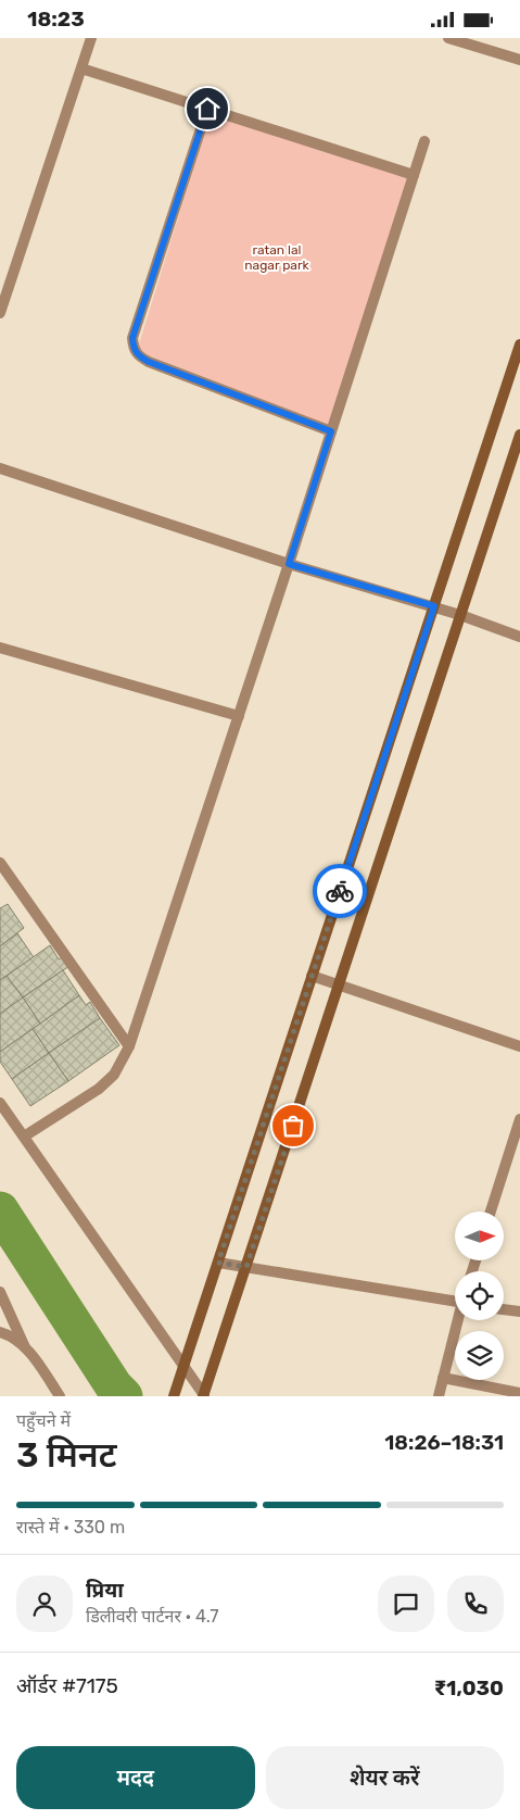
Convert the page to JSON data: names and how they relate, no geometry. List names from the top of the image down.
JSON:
{
  "parks": ["ratan lal nagar park"],
  "north": "right",
  "page": {
    "status": "18:23",
    "heading": ["3 मिनट", "पहुँचने में", "18:26–18:31"],
    "panel": [
      "प्रिया",
      "डिलीवरी पार्टनर · 4.7",
      "ऑर्डर #7175",
      "₹1,030"
    ],
    "bar": "रास्ते में · 330 m",
    "buttons": ["मदद", "शेयर करें"]
  }
}
